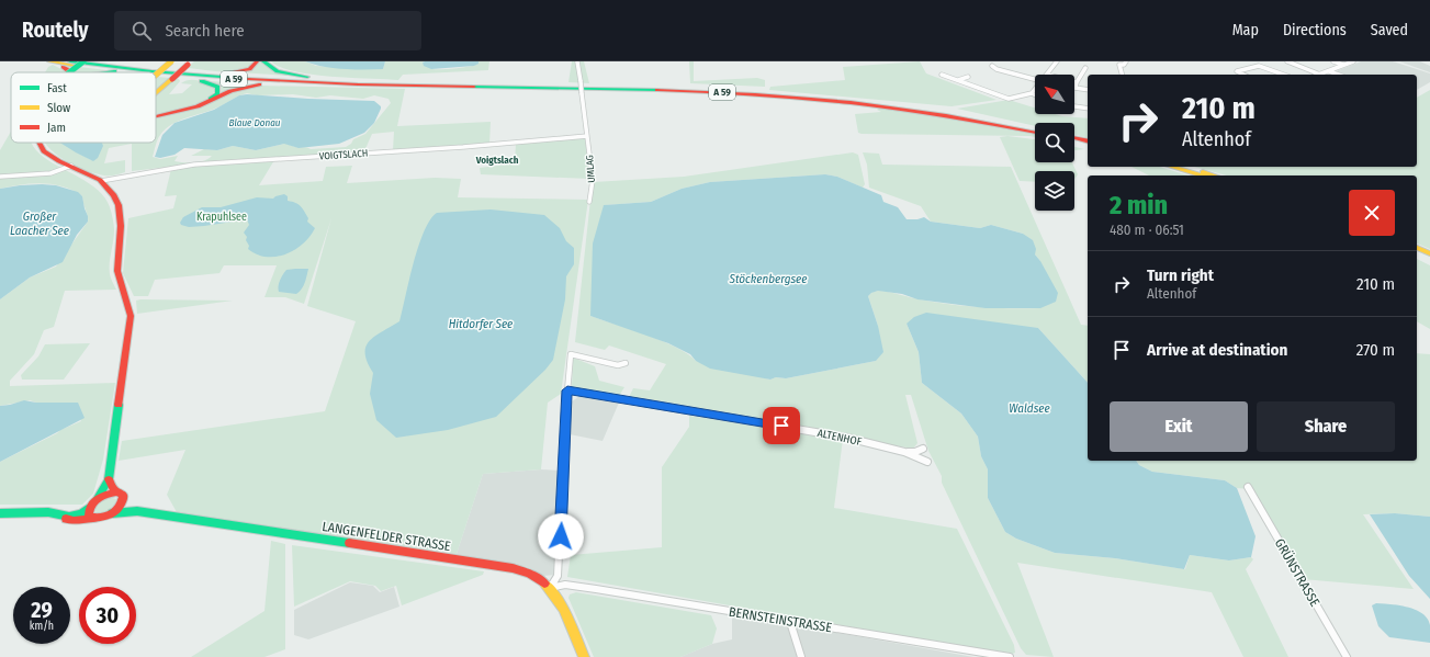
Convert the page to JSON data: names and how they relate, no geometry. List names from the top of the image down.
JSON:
{
  "streets": {
    "main road": ["A 59", "LANGENFELDER STRASSE"],
    "street": [
      "VOIGTSLACH",
      "UMLAG",
      "ALTENHOF",
      "GRÜNSTRASSE",
      "BERNSTEINSTRASSE"
    ]
  },
  "crossings": [
    ["VOIGTSLACH", "UMLAG"],
    ["LANGENFELDER STRASSE", "BERNSTEINSTRASSE"]
  ],
  "districts": ["Voigtslach"],
  "water": [
    "Blaue Donau",
    "Großer Laacher See",
    "Stöckenbergsee",
    "Hitdorfer See",
    "Waldsee"
  ],
  "parks": ["Krapuhlsee"],
  "legend": ["Fast", "Slow", "Jam"],
  "north": "top left",
  "page": {
    "header": "Routely",
    "search": "Search here",
    "nav": ["Map", "Directions", "Saved"],
    "turn": ["210 m", "Altenhof"],
    "heading": ["2 min", "480 m · 06:51"],
    "list": [
      {
        "name": "Turn right",
        "note": "Altenhof",
        "value": "210 m"
      },
      {
        "name": "Arrive at destination",
        "value": "270 m"
      }
    ],
    "buttons": ["Exit", "Share"],
    "speed": "29 km/h",
    "limit": "30"
  }
}
